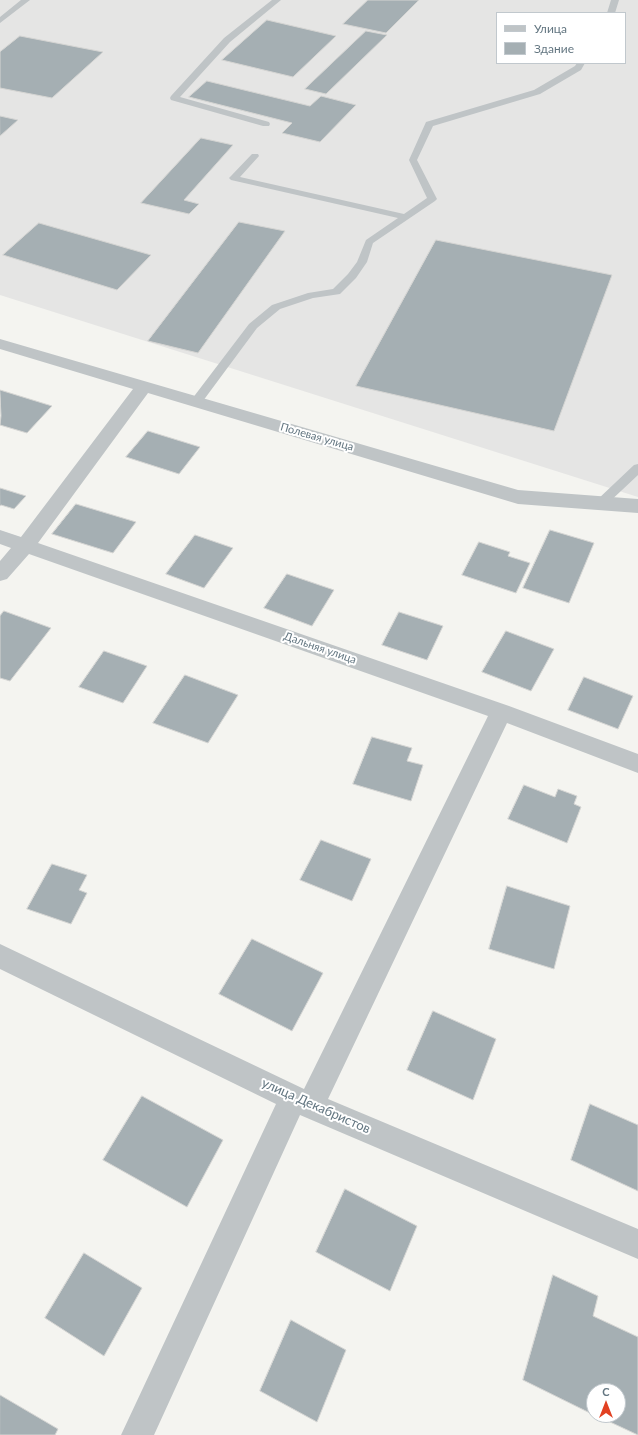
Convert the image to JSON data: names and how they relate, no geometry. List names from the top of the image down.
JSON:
{
  "streets": {
    "street": ["Полевая улица", "Дальняя улица", "улица Декабристов"]
  },
  "legend": ["Улица", "Здание"],
  "north": "top"
}
